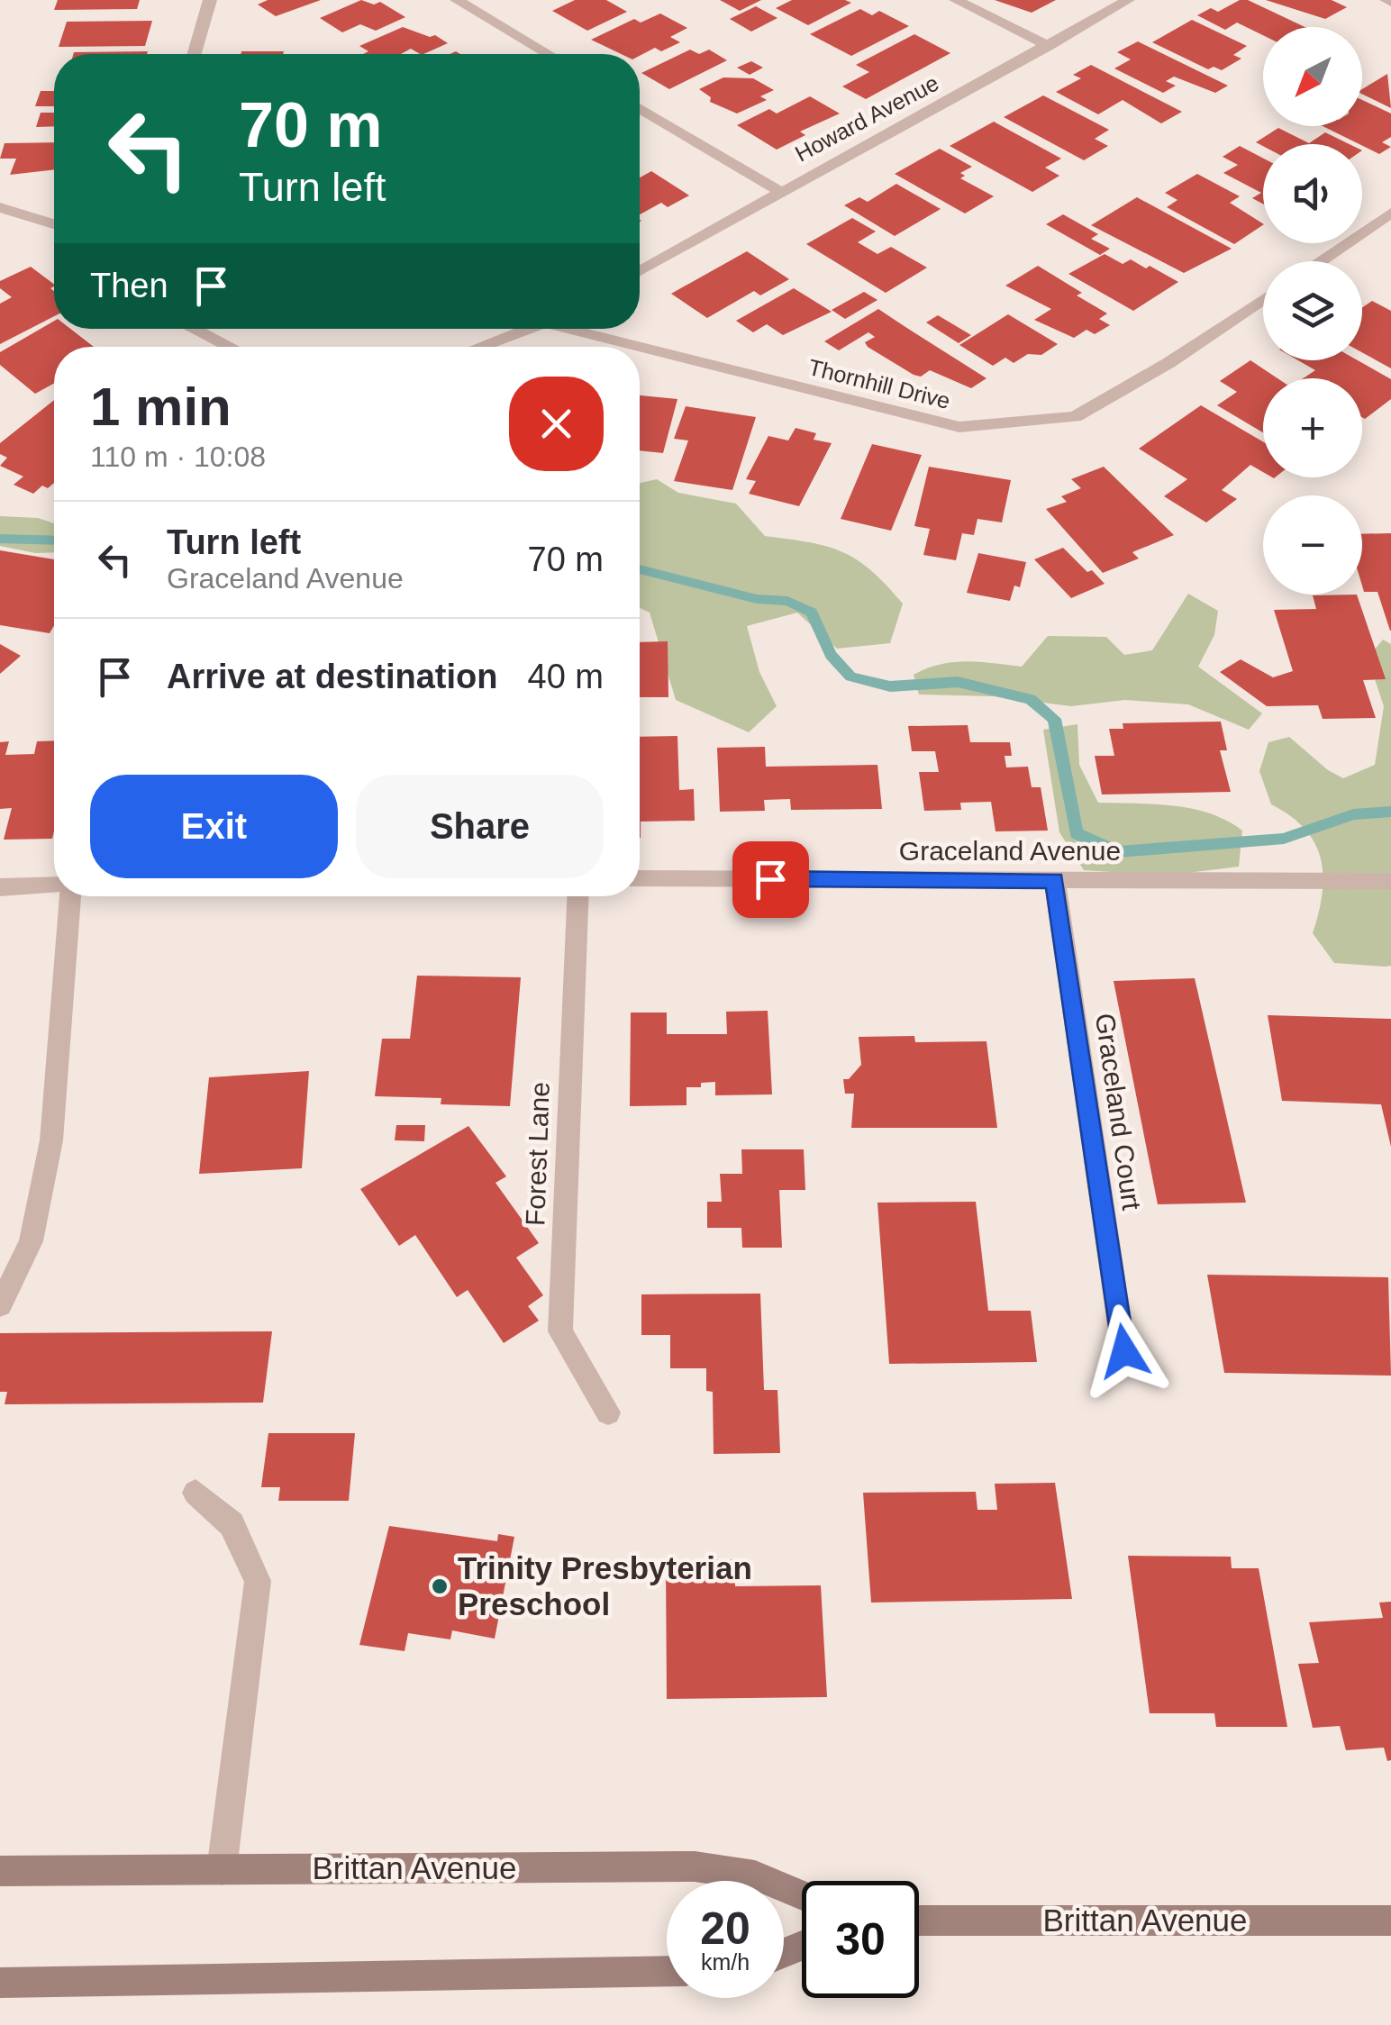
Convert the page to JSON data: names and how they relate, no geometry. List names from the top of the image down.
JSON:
{
  "streets": {
    "main road": ["Brittan Avenue"],
    "street": [
      "Howard Avenue",
      "Thornhill Drive",
      "Graceland Avenue",
      "Graceland Court",
      "Forest Lane"
    ]
  },
  "crossings": [
    ["Graceland Avenue", "Graceland Court"]
  ],
  "places": ["Trinity Presbyterian Preschool"],
  "north": "bottom left",
  "page": {
    "map_buttons": ["+", "−"],
    "turn": ["70 m", "Turn left"],
    "then": "Then",
    "heading": ["1 min", "110 m · 10:08"],
    "list": [
      {
        "name": "Turn left",
        "note": "Graceland Avenue",
        "value": "70 m"
      },
      {
        "name": "Arrive at destination",
        "value": "40 m"
      }
    ],
    "buttons": ["Exit", "Share"],
    "speed": "20 km/h",
    "limit": "30"
  }
}
